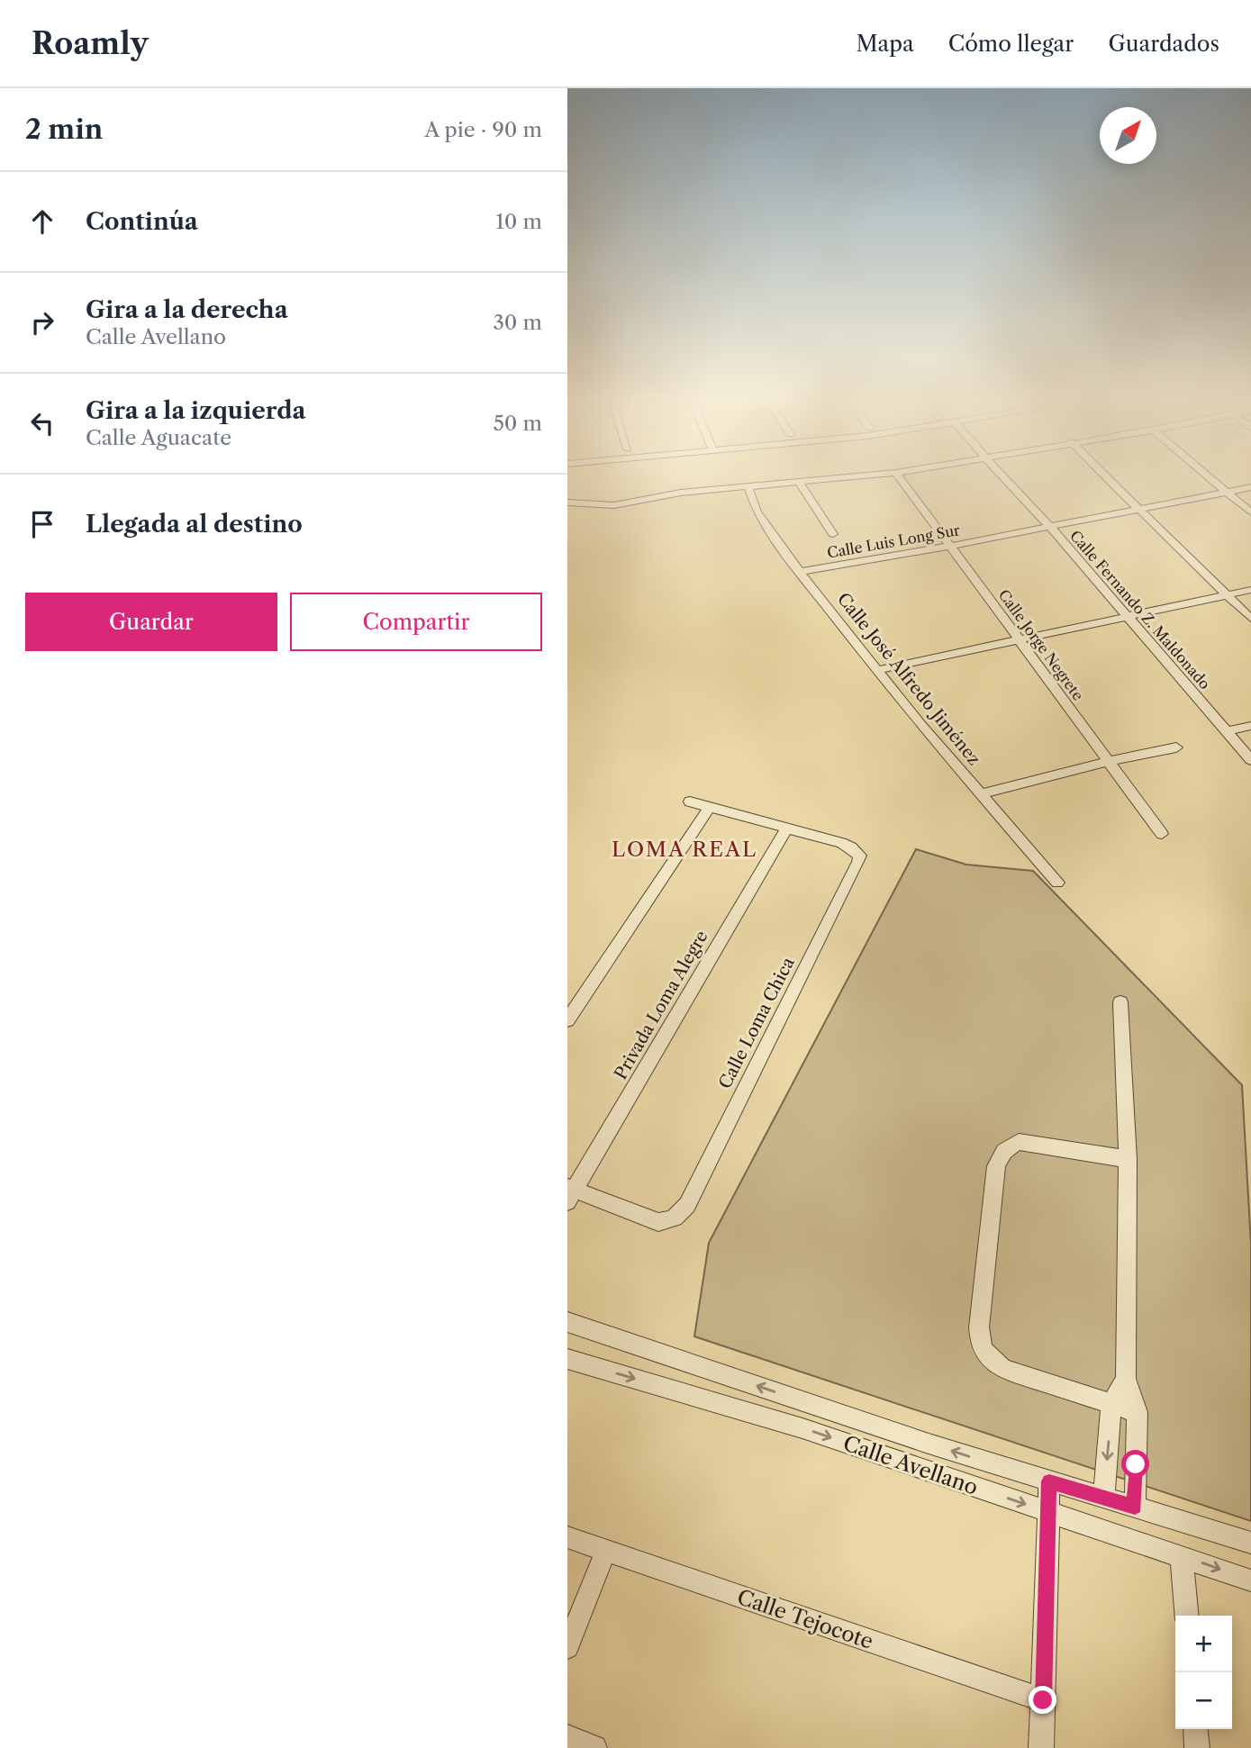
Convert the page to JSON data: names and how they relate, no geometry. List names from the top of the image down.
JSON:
{
  "streets": {
    "street": [
      "Calle Luis Long Sur",
      "Calle Fernando Z. Maldonado",
      "Calle Jorge Negrete",
      "Calle José Alfredo Jiménez",
      "Privada Loma Alegre",
      "Calle Loma Chica",
      "Calle Avellano",
      "Calle Tejocote"
    ]
  },
  "crossings": [
    ["Calle Luis Long Sur", "Calle Fernando Z. Maldonado"],
    ["Calle Luis Long Sur", "Calle Jorge Negrete"],
    ["Calle Luis Long Sur", "Calle José Alfredo Jiménez"],
    ["Privada Loma Alegre", "Calle Loma Chica"]
  ],
  "districts": ["LOMA REAL"],
  "north": "top right",
  "page": {
    "header": "Roamly",
    "nav": ["Mapa", "Cómo llegar", "Guardados"],
    "heading": ["2 min", "A pie · 90 m"],
    "list": [
      ["Continúa", "10 m"],
      ["Gira a la derecha", "Calle Avellano", "30 m"],
      ["Gira a la izquierda", "Calle Aguacate", "50 m"],
      "Llegada al destino"
    ],
    "buttons": ["Guardar", "Compartir"],
    "map_buttons": ["+", "−"]
  }
}
